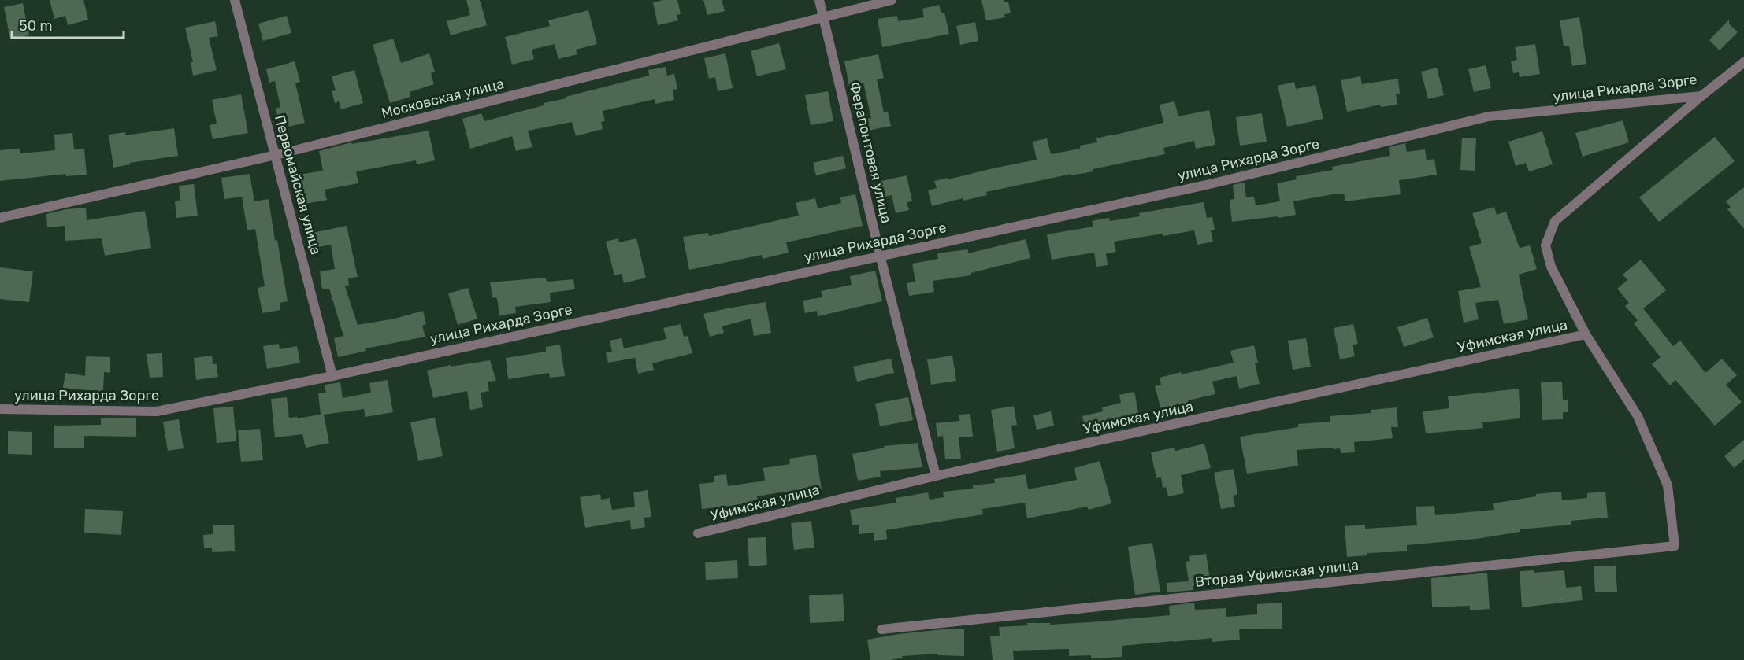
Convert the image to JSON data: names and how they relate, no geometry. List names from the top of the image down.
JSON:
{
  "streets": {
    "street": [
      "улица Рихарда Зорге",
      "Московская улица",
      "Ферапонтовая улица",
      "Первомайская улица",
      "Уфимская улица",
      "Вторая Уфимская улица"
    ]
  },
  "crossings": [
    ["улица Рихарда Зорге", "Ферапонтовая улица"],
    ["улица Рихарда Зорге", "Первомайская улица"],
    ["Московская улица", "Ферапонтовая улица"],
    ["Московская улица", "Первомайская улица"],
    ["Ферапонтовая улица", "Уфимская улица"],
    ["Уфимская улица", "Вторая Уфимская улица"]
  ],
  "scale_bar": "50 m"
}
